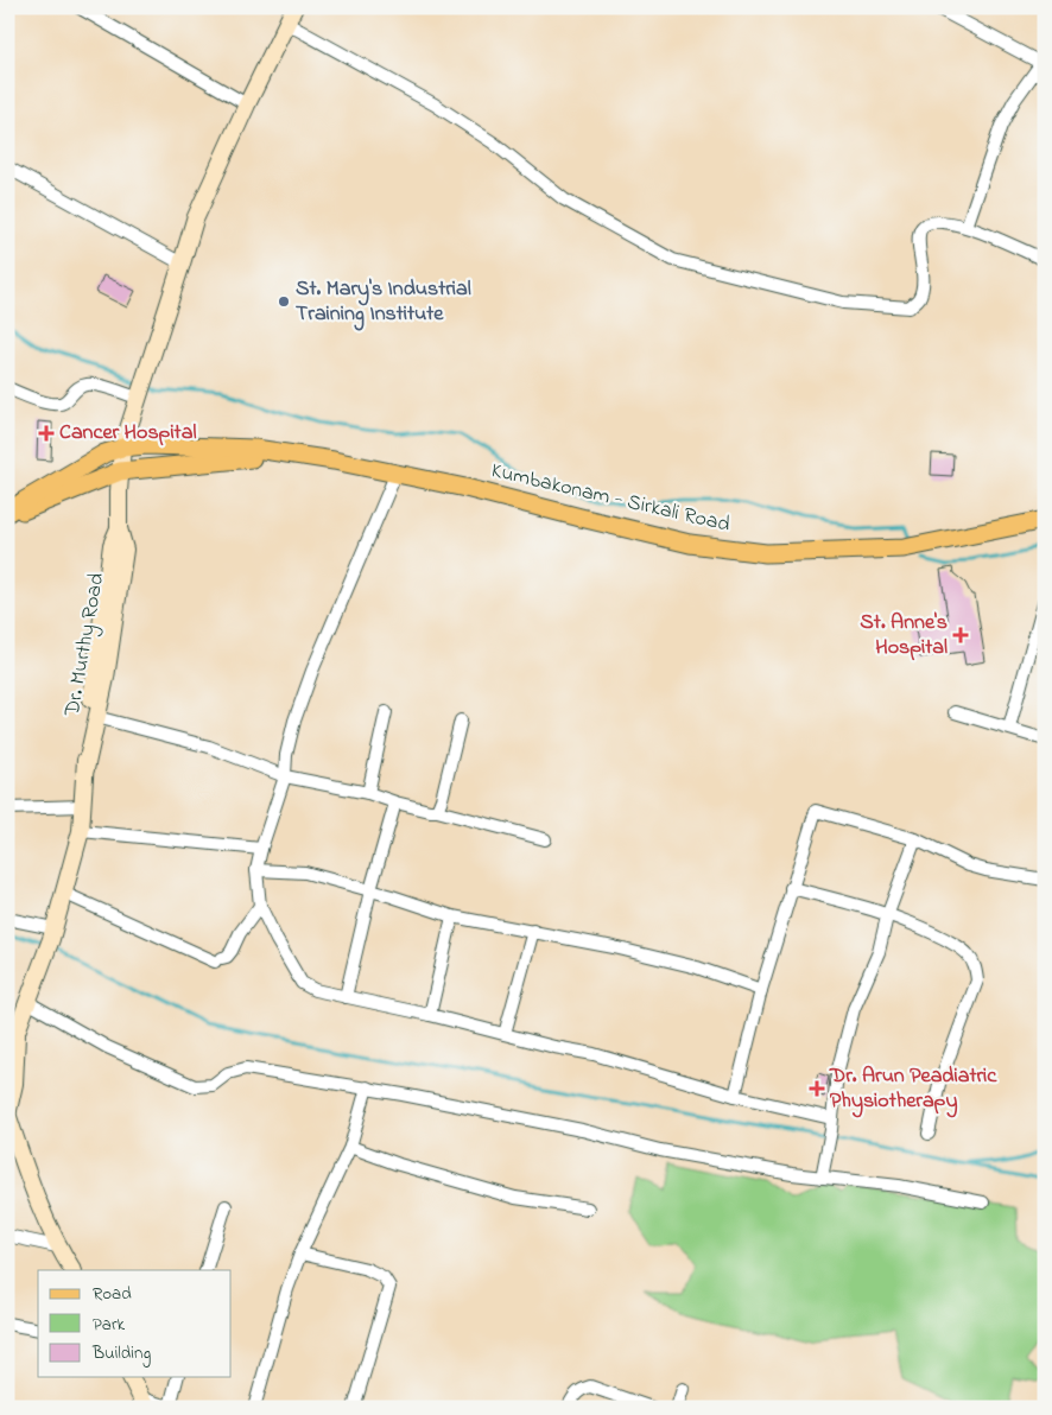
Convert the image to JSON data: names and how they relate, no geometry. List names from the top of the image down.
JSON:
{
  "streets": {
    "main road": ["Kumbakonam - Sirkali Road", "Dr. Murthy Road"]
  },
  "crossings": [
    ["Kumbakonam - Sirkali Road", "Dr. Murthy Road"]
  ],
  "places": {
    "other": ["St. Mary's Industrial Training Institute"],
    "health": ["Cancer Hospital", "St. Anne's Hospital", "Dr. Arun Peadiatric Physiotherapy"]
  },
  "legend": ["Road", "Park", "Building"]
}
